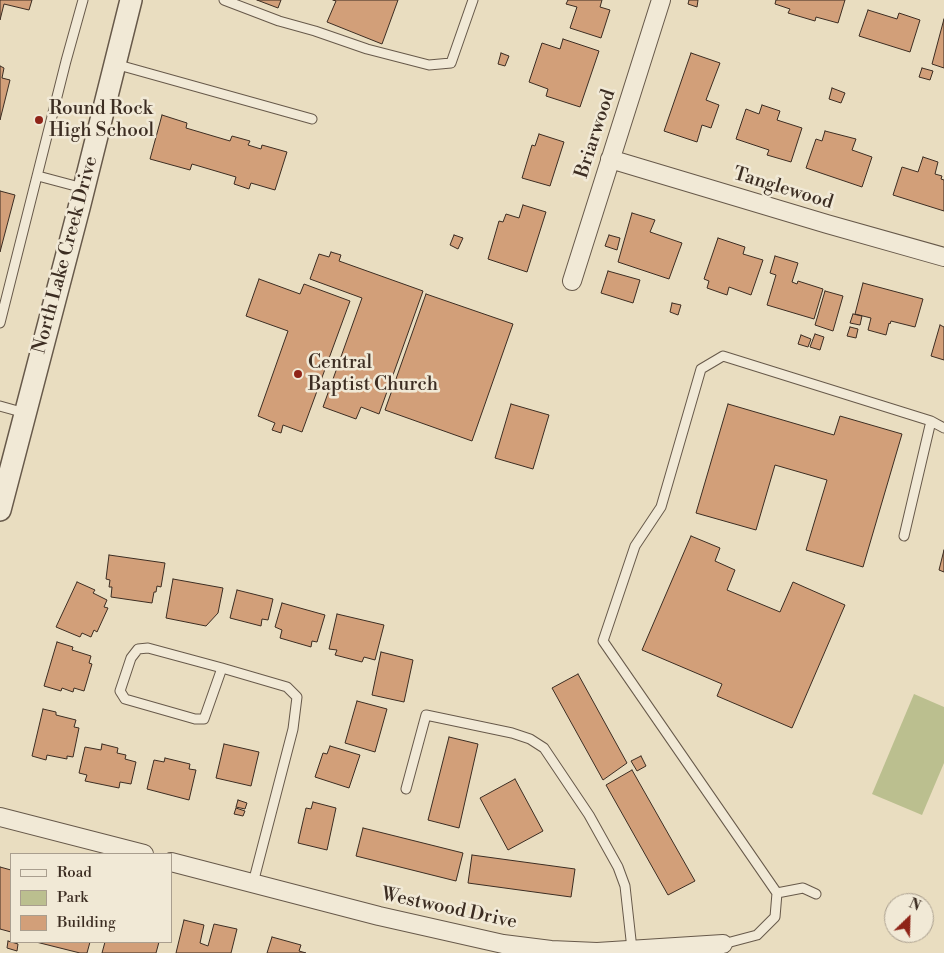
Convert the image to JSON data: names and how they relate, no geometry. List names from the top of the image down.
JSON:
{
  "streets": {
    "street": [
      "Briarwood",
      "Tanglewood",
      "North Lake Creek Drive",
      "Westwood Drive"
    ]
  },
  "crossings": [
    ["Briarwood", "Tanglewood"]
  ],
  "places": ["Round Rock High School", "Central Baptist Church"],
  "legend": ["Road", "Park", "Building"],
  "north": "top right"
}
